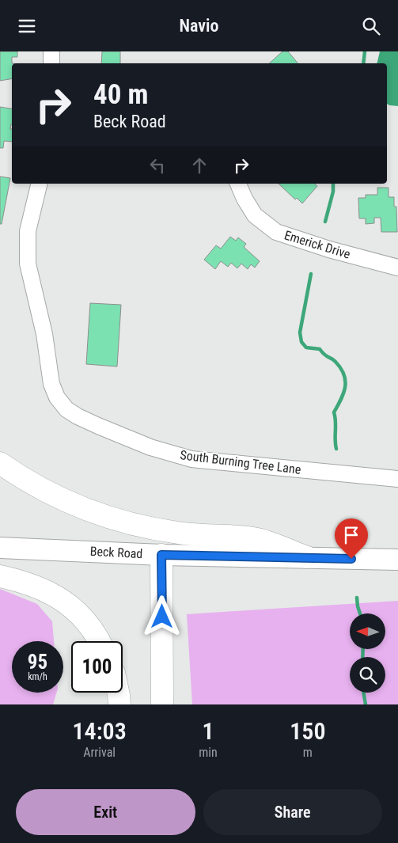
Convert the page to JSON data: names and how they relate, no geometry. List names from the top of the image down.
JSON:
{
  "streets": {
    "main road": ["Beck Road"],
    "street": ["Emerick Drive", "South Burning Tree Lane"]
  },
  "north": "left",
  "page": {
    "header": "Navio",
    "turn": ["40 m", "Beck Road"],
    "speed": "95 km/h",
    "limit": "100",
    "eta": [
      "14:03",
      "Arrival",
      "1",
      "min",
      "150",
      "m"
    ],
    "buttons": ["Exit", "Share"]
  }
}
